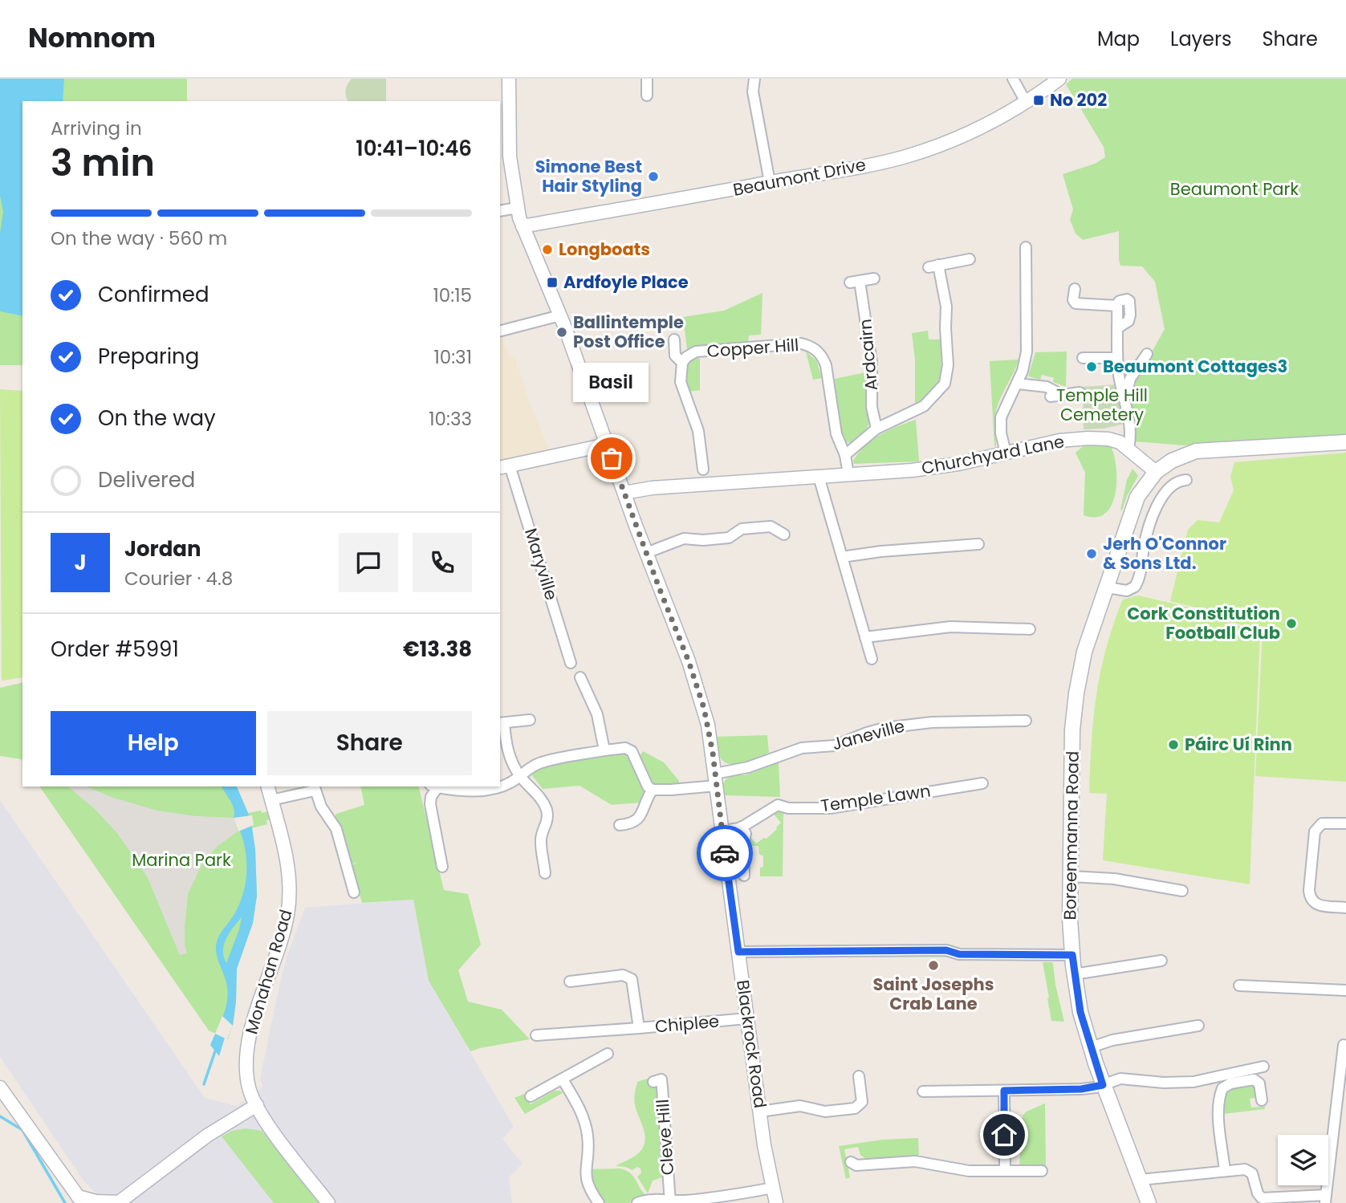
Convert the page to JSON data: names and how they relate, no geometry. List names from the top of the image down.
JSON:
{
  "streets": {
    "main road": ["Boreenmanna Road"],
    "street": [
      "Beaumont Drive",
      "Copper Hill",
      "Ardcairn",
      "Churchyard Lane",
      "Maryville",
      "Janeville",
      "Temple Lawn",
      "Monahan Road",
      "Chiplee",
      "Blackrock Road",
      "Cleve Hill"
    ]
  },
  "crossings": [
    ["Beaumont Drive", "Blackrock Road"],
    ["Copper Hill", "Churchyard Lane"],
    ["Churchyard Lane", "Boreenmanna Road"],
    ["Churchyard Lane", "Blackrock Road"],
    ["Maryville", "Blackrock Road"],
    ["Janeville", "Blackrock Road"],
    ["Temple Lawn", "Blackrock Road"],
    ["Chiplee", "Blackrock Road"]
  ],
  "parks": ["Beaumont Park", "Temple Hill Cemetery", "Marina Park"],
  "places": {
    "transit": ["No 202", "Ardfoyle Place"],
    "other": [
      "Simone Best Hair Styling",
      "Longboats",
      "Ballintemple Post Office",
      "Beaumont Cottages3",
      "Basil",
      "Jerh O'Connor & Sons Ltd.",
      "Cork Constitution Football Club",
      "Páirc Uí Rinn",
      "Saint Josephs Crab Lane"
    ]
  },
  "page": {
    "header": "Nomnom",
    "nav": ["Map", "Layers", "Share"],
    "heading": ["3 min", "Arriving in", "10:41–10:46"],
    "panel": [
      "Jordan",
      "Courier · 4.8",
      "Order #5991",
      "€13.38"
    ],
    "bar": "On the way · 560 m",
    "list": [
      ["Confirmed", "10:15"],
      ["Preparing", "10:31"],
      ["On the way", "10:33"],
      "Delivered"
    ],
    "bubble": "Basil",
    "round": "J",
    "buttons": ["Help", "Share"]
  }
}
